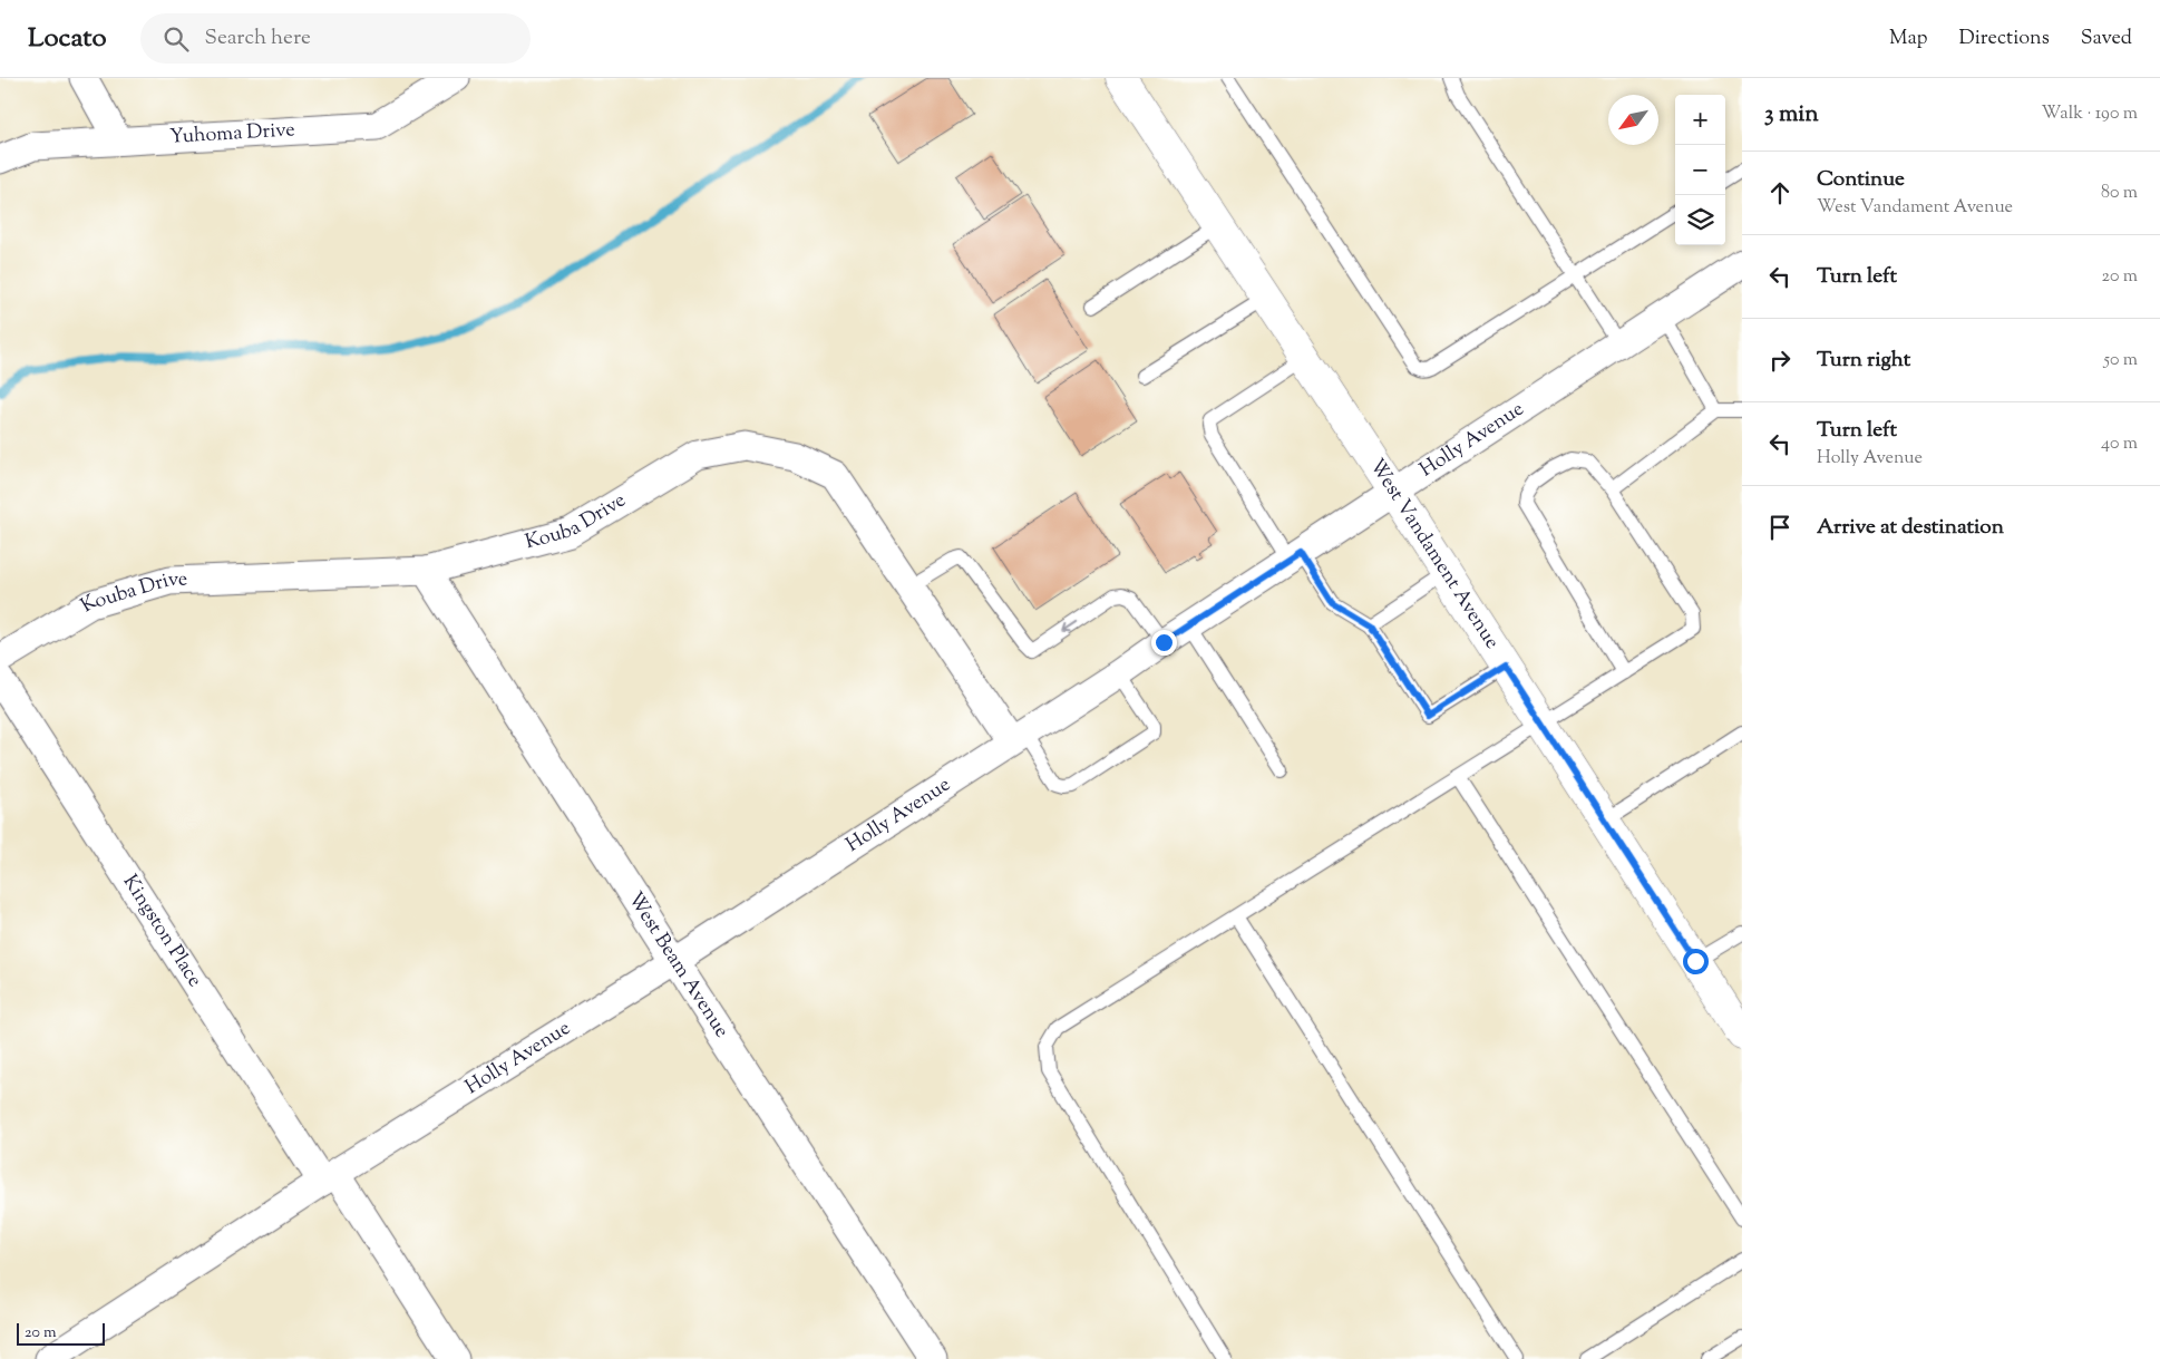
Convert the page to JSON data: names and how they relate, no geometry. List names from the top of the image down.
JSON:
{
  "streets": {
    "street": [
      "Yuhoma Drive",
      "Holly Avenue",
      "Kouba Drive",
      "West Vandament Avenue",
      "Kingston Place",
      "West Beam Avenue"
    ]
  },
  "crossings": [
    ["Holly Avenue", "Kouba Drive"],
    ["Holly Avenue", "West Vandament Avenue"],
    ["Holly Avenue", "Kingston Place"],
    ["Holly Avenue", "West Beam Avenue"],
    ["Kouba Drive", "West Beam Avenue"]
  ],
  "scale_bar": "20 m",
  "north": "bottom left",
  "page": {
    "header": "Locato",
    "search": "Search here",
    "nav": ["Map", "Directions", "Saved"],
    "heading": ["3 min", "Walk · 190 m"],
    "map_buttons": ["+", "−"],
    "list": [
      ["Continue", "West Vandament Avenue", "80 m"],
      ["Turn left", "20 m"],
      ["Turn right", "50 m"],
      ["Turn left", "Holly Avenue", "40 m"],
      "Arrive at destination"
    ],
    "scale": "20 m"
  }
}
